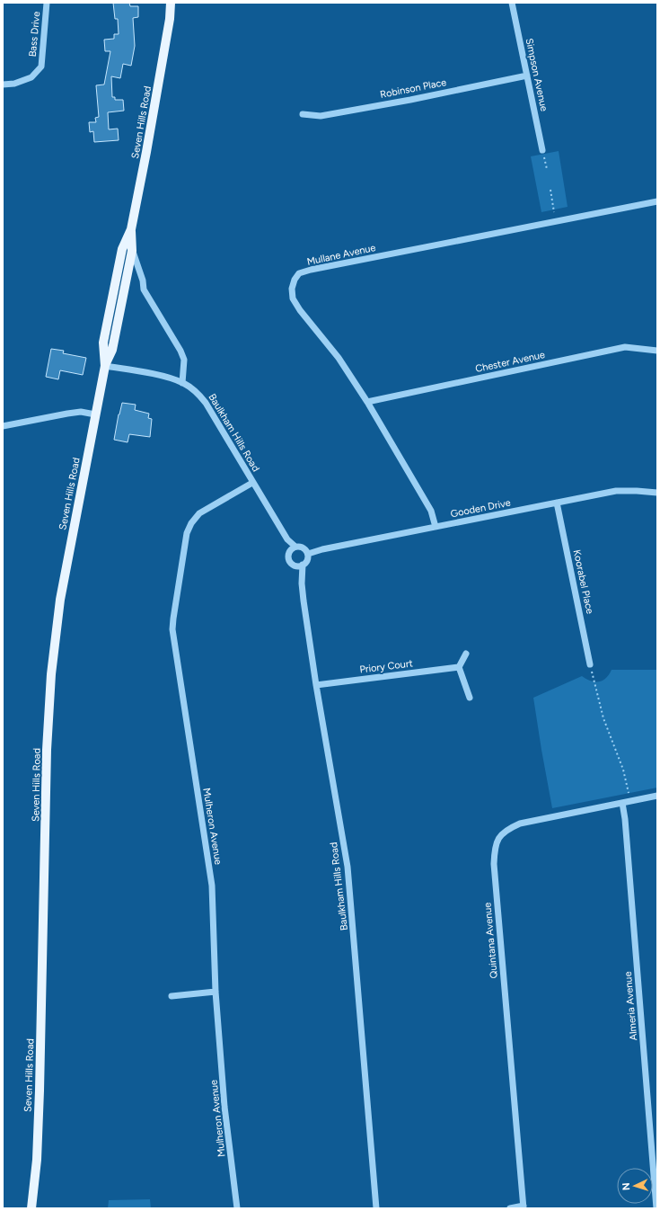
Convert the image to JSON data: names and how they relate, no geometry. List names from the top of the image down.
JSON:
{
  "streets": {
    "main road": ["Seven Hills Road"],
    "street": [
      "Bass Drive",
      "Simpson Avenue",
      "Robinson Place",
      "Mullane Avenue",
      "Chester Avenue",
      "Baulkham Hills Road",
      "Gooden Drive",
      "Koorabel Place",
      "Priory Court",
      "Mulheron Avenue",
      "Quintana Avenue",
      "Almeria Avenue"
    ]
  },
  "crossings": [
    ["Simpson Avenue", "Robinson Place"],
    ["Seven Hills Road", "Baulkham Hills Road"],
    ["Mullane Avenue", "Chester Avenue"],
    ["Mullane Avenue", "Gooden Drive"],
    ["Baulkham Hills Road", "Gooden Drive"],
    ["Baulkham Hills Road", "Priory Court"],
    ["Baulkham Hills Road", "Mulheron Avenue"],
    ["Gooden Drive", "Koorabel Place"],
    ["Quintana Avenue", "Almeria Avenue"]
  ],
  "north": "left"
}
